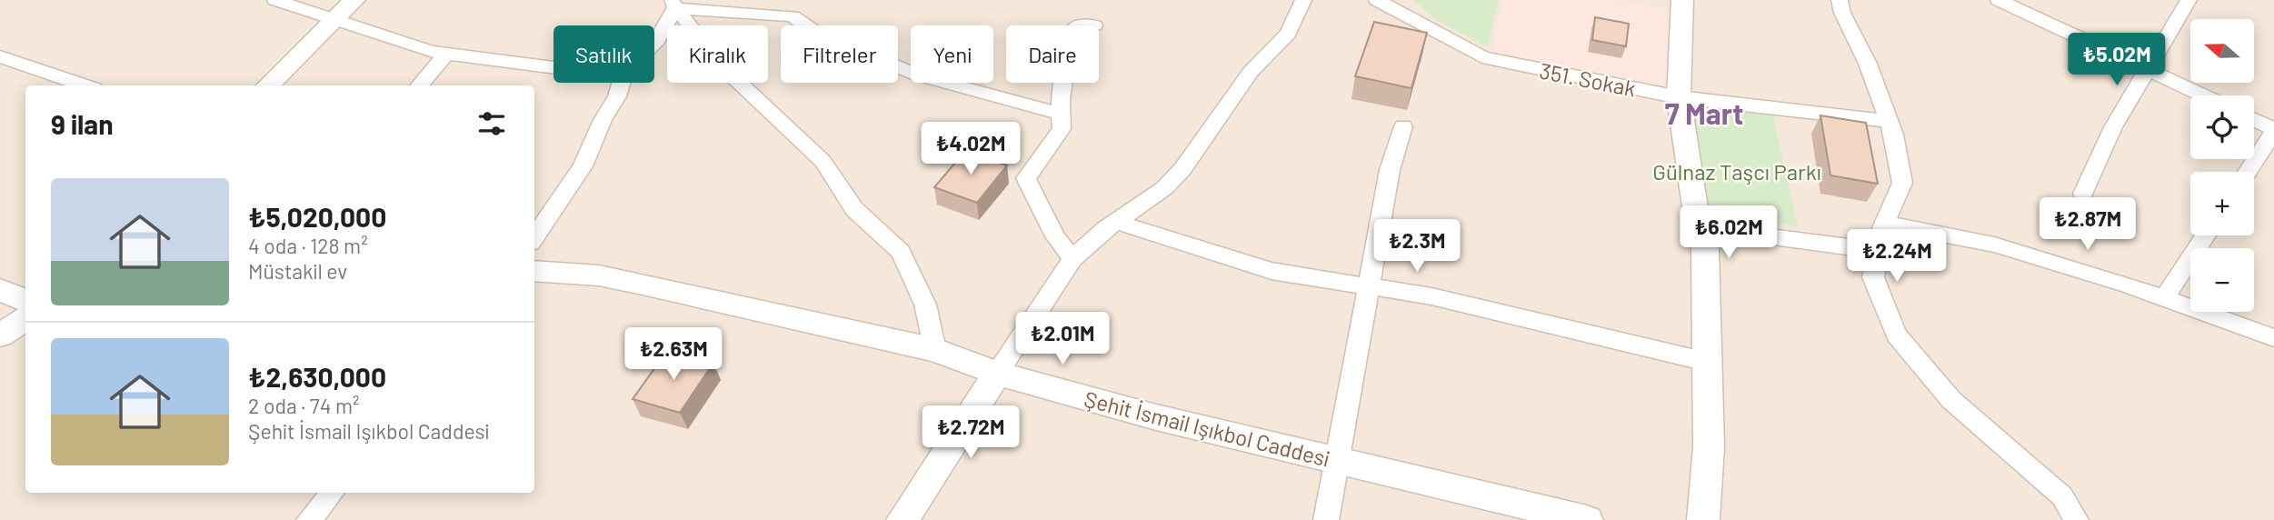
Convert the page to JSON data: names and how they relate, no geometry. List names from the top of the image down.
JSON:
{
  "streets": {
    "street": ["351. Sokak", "Şehit İsmail Işıkbol Caddesi"]
  },
  "districts": ["7 Mart"],
  "parks": ["Gülnaz Taşcı Parkı"],
  "north": "left",
  "page": {
    "map_buttons": ["+", "−"],
    "chip": [
      "Satılık",
      "Kiralık",
      "Filtreler",
      "Yeni",
      "Daire"
    ],
    "price": [
      "₺5.02M",
      "₺4.02M",
      "₺2.87M",
      "₺6.02M",
      "₺2.3M",
      "₺2.24M",
      "₺2.01M",
      "₺2.63M",
      "₺2.72M"
    ],
    "heading": "9 ilan",
    "list": [
      {
        "name": "₺5,020,000",
        "note": "4 oda · 128 m² · Müstakil ev"
      },
      {
        "name": "₺2,630,000",
        "note": "2 oda · 74 m² · Şehit İsmail Işıkbol Caddesi"
      }
    ]
  }
}
